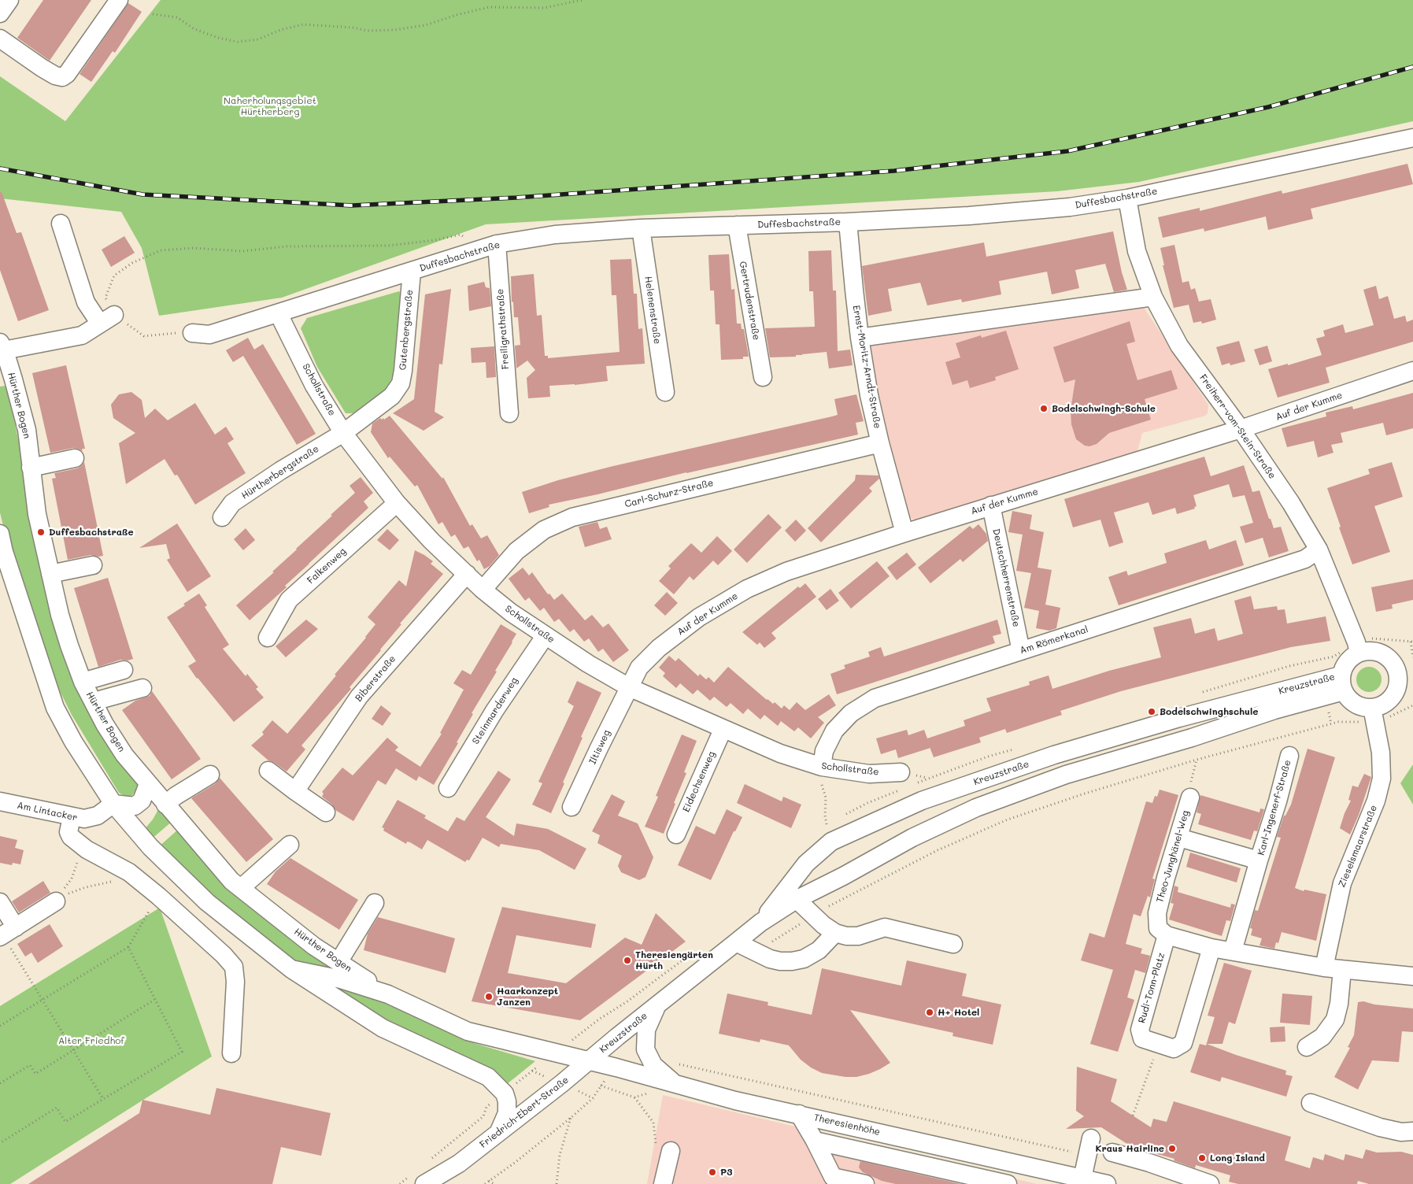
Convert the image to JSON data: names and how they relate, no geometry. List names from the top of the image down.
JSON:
{
  "streets": {
    "street": [
      "Duffesbachstraße",
      "Gertrudenstraße",
      "Helenenstraße",
      "Freiligrathstraße",
      "Gutenbergstraße",
      "Ernst-Moritz-Arndt-Straße",
      "Schollstraße",
      "Hürther Bogen",
      "Auf der Kumme",
      "Freiherr-vom-Stein-Straße",
      "Hürtherbergstraße",
      "Carl-Schurz-Straße",
      "Falkenweg",
      "Deutschherrenstraße",
      "Am Römerkanal",
      "Biberstraße",
      "Kreuzstraße",
      "Steinmarderweg",
      "Iltisweg",
      "Eidechsenweg",
      "Karl-Ingenerf-Straße",
      "Am Lintacker",
      "Zieselsmaarstraße",
      "Theo-Junghänel-Weg",
      "Rudi-Tonn-Platz",
      "Friedrich-Ebert-Straße",
      "Theresienhöhe"
    ]
  },
  "crossings": [
    ["Duffesbachstraße", "Gertrudenstraße"],
    ["Duffesbachstraße", "Helenenstraße"],
    ["Duffesbachstraße", "Freiligrathstraße"],
    ["Duffesbachstraße", "Gutenbergstraße"],
    ["Duffesbachstraße", "Ernst-Moritz-Arndt-Straße"],
    ["Duffesbachstraße", "Schollstraße"],
    ["Duffesbachstraße", "Freiherr-vom-Stein-Straße"],
    ["Gutenbergstraße", "Schollstraße"],
    ["Gutenbergstraße", "Hürtherbergstraße"],
    ["Ernst-Moritz-Arndt-Straße", "Auf der Kumme"],
    ["Ernst-Moritz-Arndt-Straße", "Carl-Schurz-Straße"],
    ["Schollstraße", "Auf der Kumme"],
    ["Schollstraße", "Hürtherbergstraße"],
    ["Schollstraße", "Carl-Schurz-Straße"],
    ["Schollstraße", "Falkenweg"],
    ["Schollstraße", "Am Römerkanal"],
    ["Schollstraße", "Biberstraße"],
    ["Schollstraße", "Steinmarderweg"],
    ["Schollstraße", "Iltisweg"],
    ["Schollstraße", "Eidechsenweg"],
    ["Hürther Bogen", "Kreuzstraße"],
    ["Hürther Bogen", "Am Lintacker"],
    ["Hürther Bogen", "Friedrich-Ebert-Straße"],
    ["Hürther Bogen", "Theresienhöhe"],
    ["Auf der Kumme", "Freiherr-vom-Stein-Straße"],
    ["Auf der Kumme", "Deutschherrenstraße"],
    ["Auf der Kumme", "Iltisweg"],
    ["Freiherr-vom-Stein-Straße", "Am Römerkanal"],
    ["Freiherr-vom-Stein-Straße", "Kreuzstraße"],
    ["Freiherr-vom-Stein-Straße", "Zieselsmaarstraße"],
    ["Deutschherrenstraße", "Am Römerkanal"],
    ["Kreuzstraße", "Zieselsmaarstraße"],
    ["Kreuzstraße", "Friedrich-Ebert-Straße"],
    ["Kreuzstraße", "Theresienhöhe"],
    ["Karl-Ingenerf-Straße", "Theo-Junghänel-Weg"],
    ["Theo-Junghänel-Weg", "Rudi-Tonn-Platz"],
    ["Friedrich-Ebert-Straße", "Theresienhöhe"]
  ],
  "parks": ["Naherholungsgebiet Hürtherberg", "Alter Friedhof"],
  "places": [
    "Bodelschwingh-Schule",
    "Duffesbachstraße",
    "Bodelschwinghschule",
    "Theresiengärten Hürth",
    "Haarkonzept Janzen",
    "H+ Hotel",
    "Kraus Hairline",
    "Long Island",
    "P3"
  ]
}
